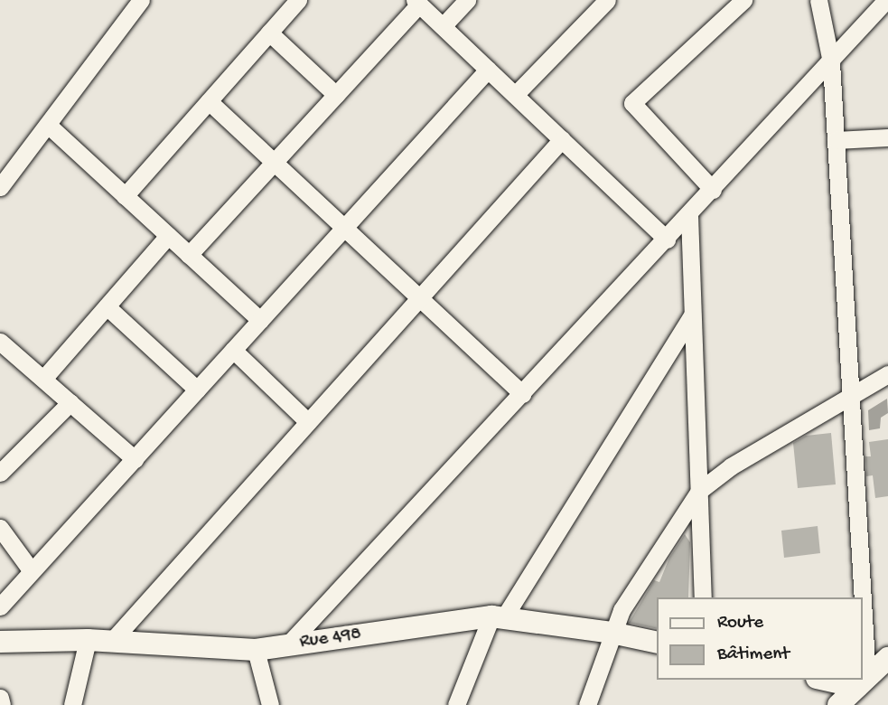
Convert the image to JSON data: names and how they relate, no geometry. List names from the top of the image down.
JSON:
{
  "streets": {
    "street": ["Rue 498"]
  },
  "legend": ["Route", "Bâtiment"]
}
